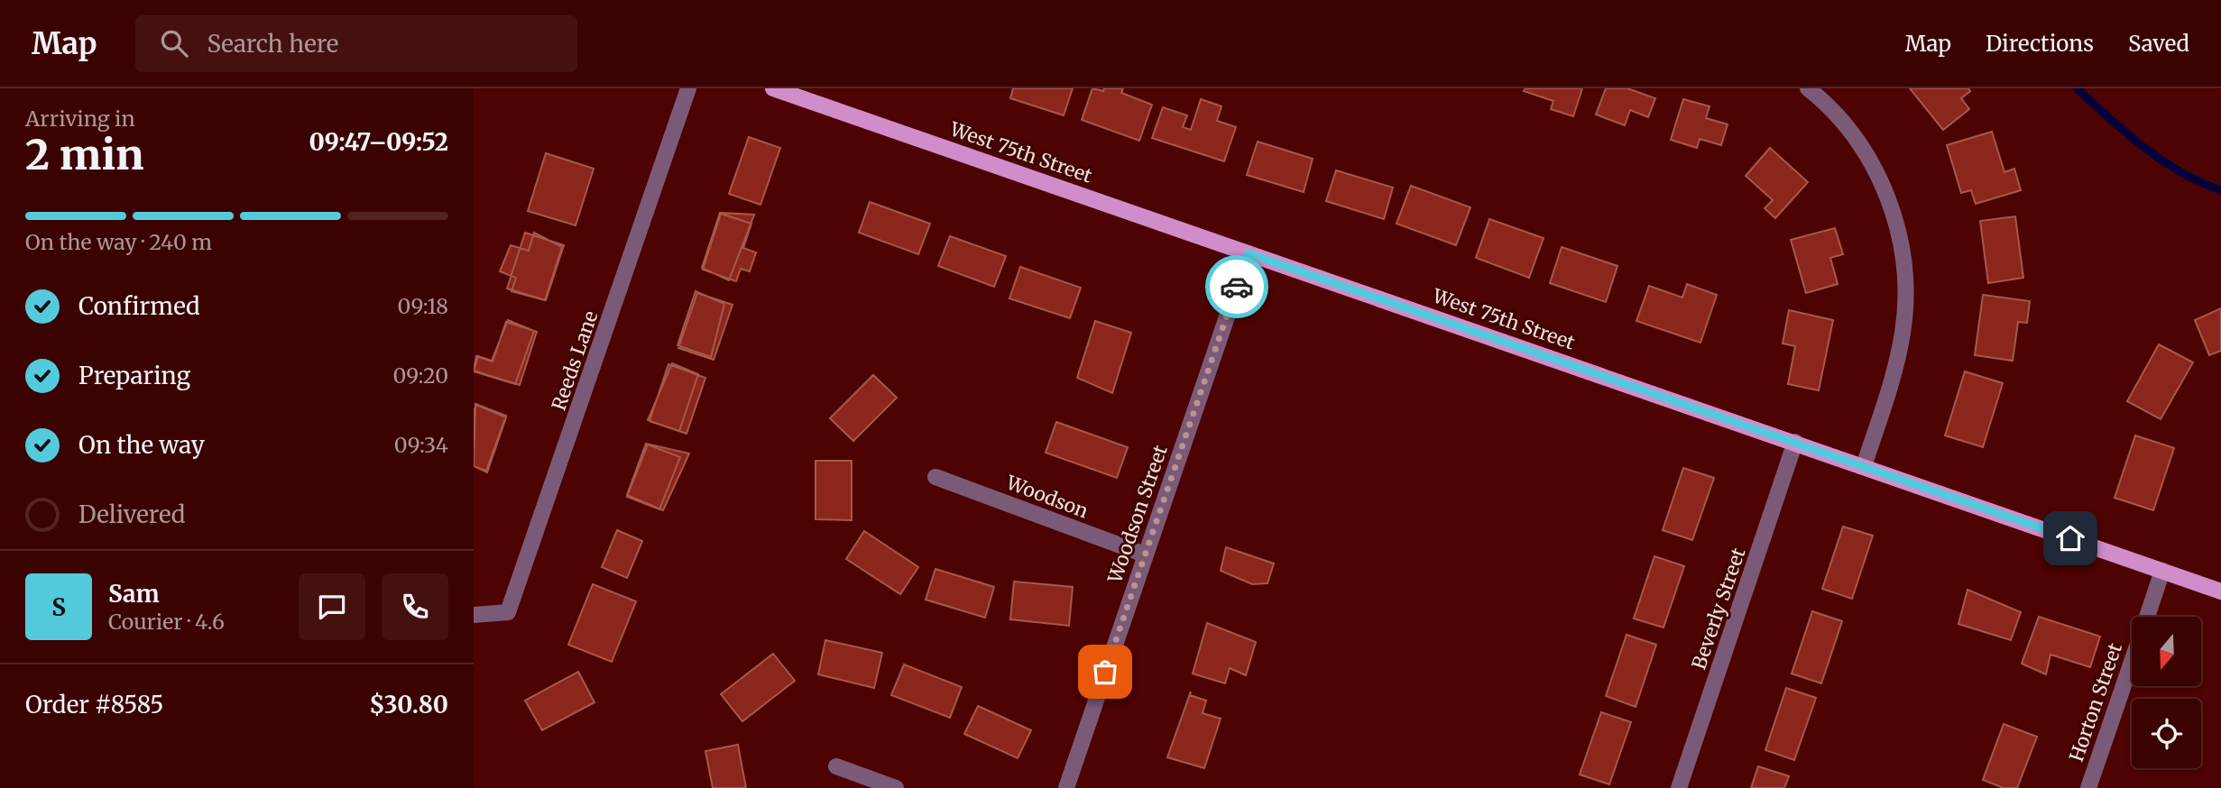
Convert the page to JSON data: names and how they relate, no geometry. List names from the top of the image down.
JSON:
{
  "streets": {
    "main road": ["West 75th Street"],
    "street": [
      "Reeds Lane",
      "Woodson",
      "Woodson Street",
      "Beverly Street",
      "Horton Street"
    ]
  },
  "crossings": [
    ["West 75th Street", "Woodson Street"],
    ["West 75th Street", "Beverly Street"],
    ["West 75th Street", "Horton Street"],
    ["Woodson", "Woodson Street"]
  ],
  "north": "bottom",
  "page": {
    "header": "Map",
    "search": "Search here",
    "nav": ["Map", "Directions", "Saved"],
    "heading": ["2 min", "Arriving in", "09:47–09:52"],
    "panel": [
      "Sam",
      "Courier · 4.6",
      "Order #8585",
      "$30.80"
    ],
    "bar": "On the way · 240 m",
    "list": [
      ["Confirmed", "09:18"],
      ["Preparing", "09:20"],
      ["On the way", "09:34"],
      "Delivered"
    ],
    "round": "S"
  }
}
